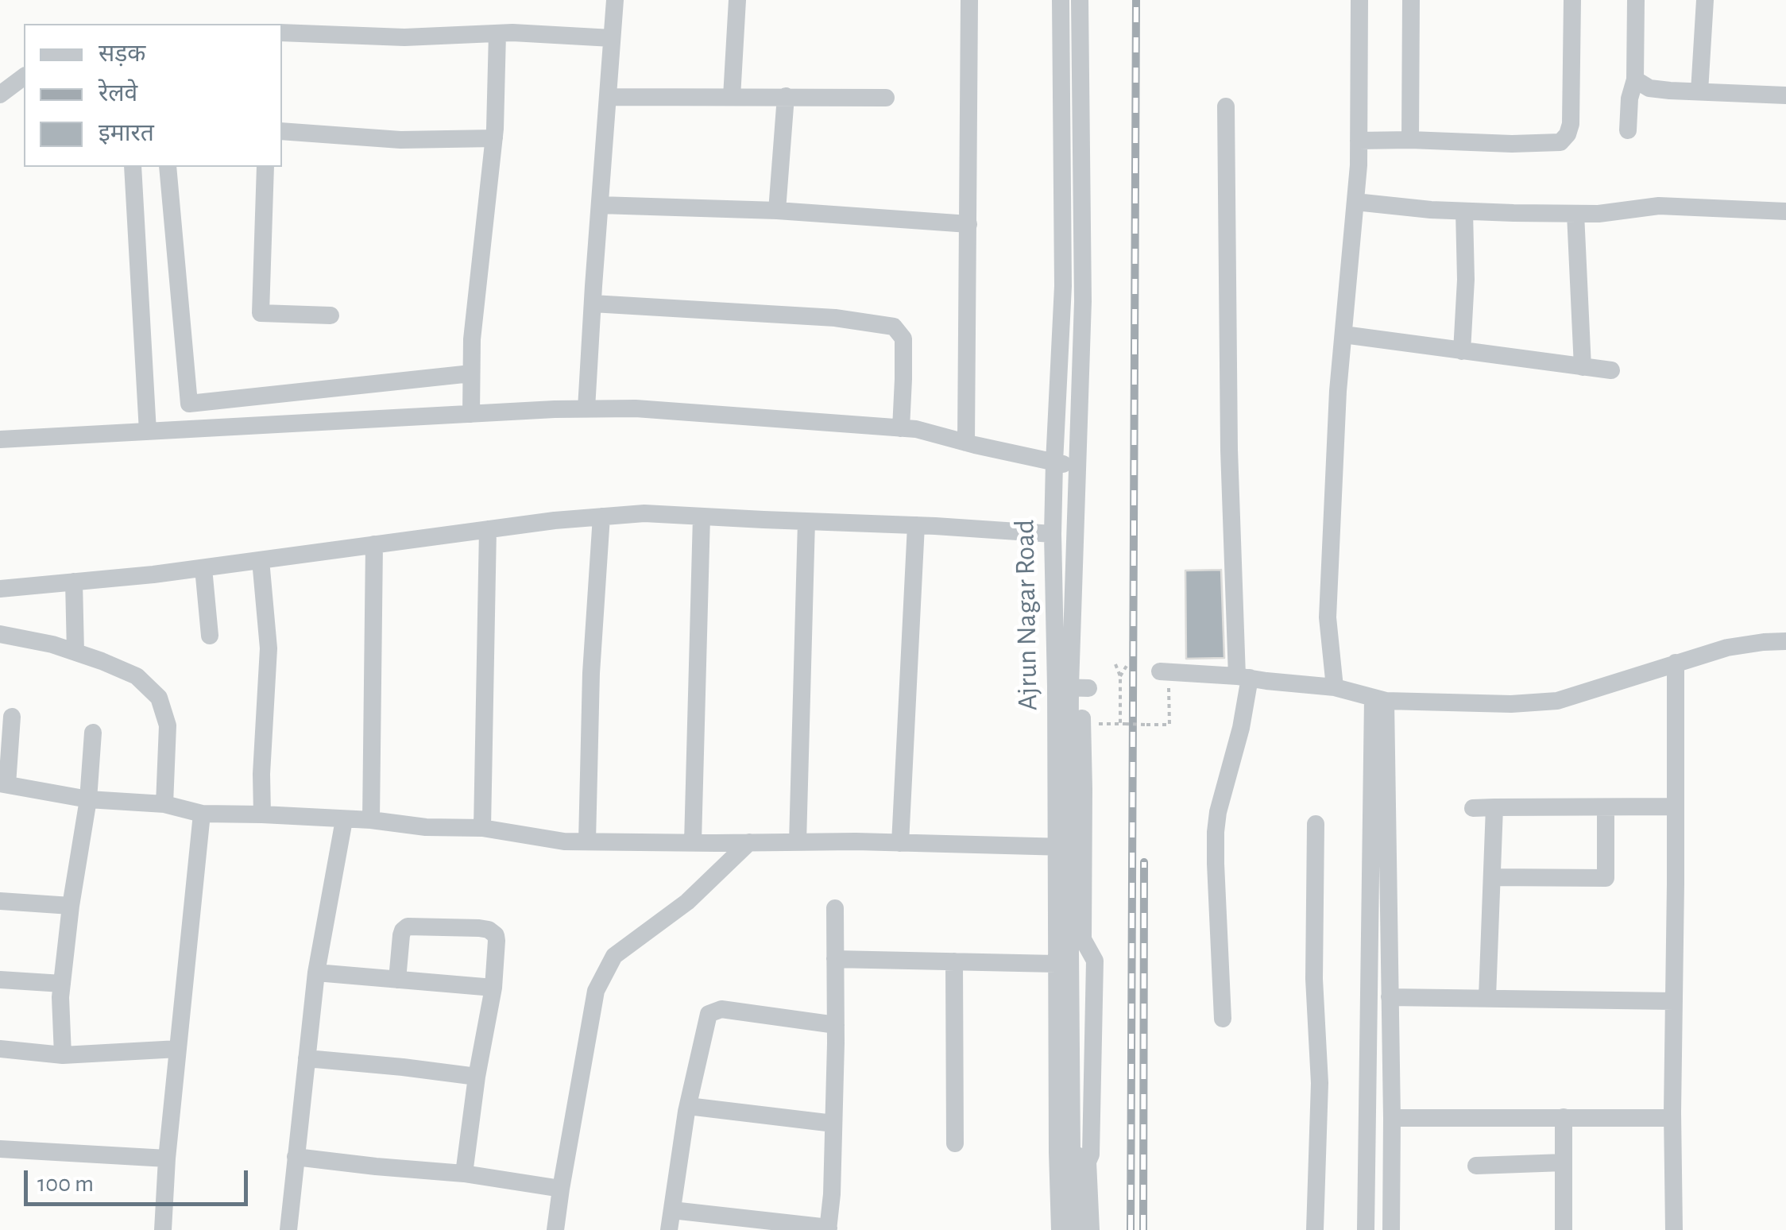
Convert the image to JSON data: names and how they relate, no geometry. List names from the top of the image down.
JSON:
{
  "streets": {
    "street": ["Ajrun Nagar Road"]
  },
  "legend": ["सड़क", "रेलवे", "इमारत"],
  "scale_bar": "100 m"
}
